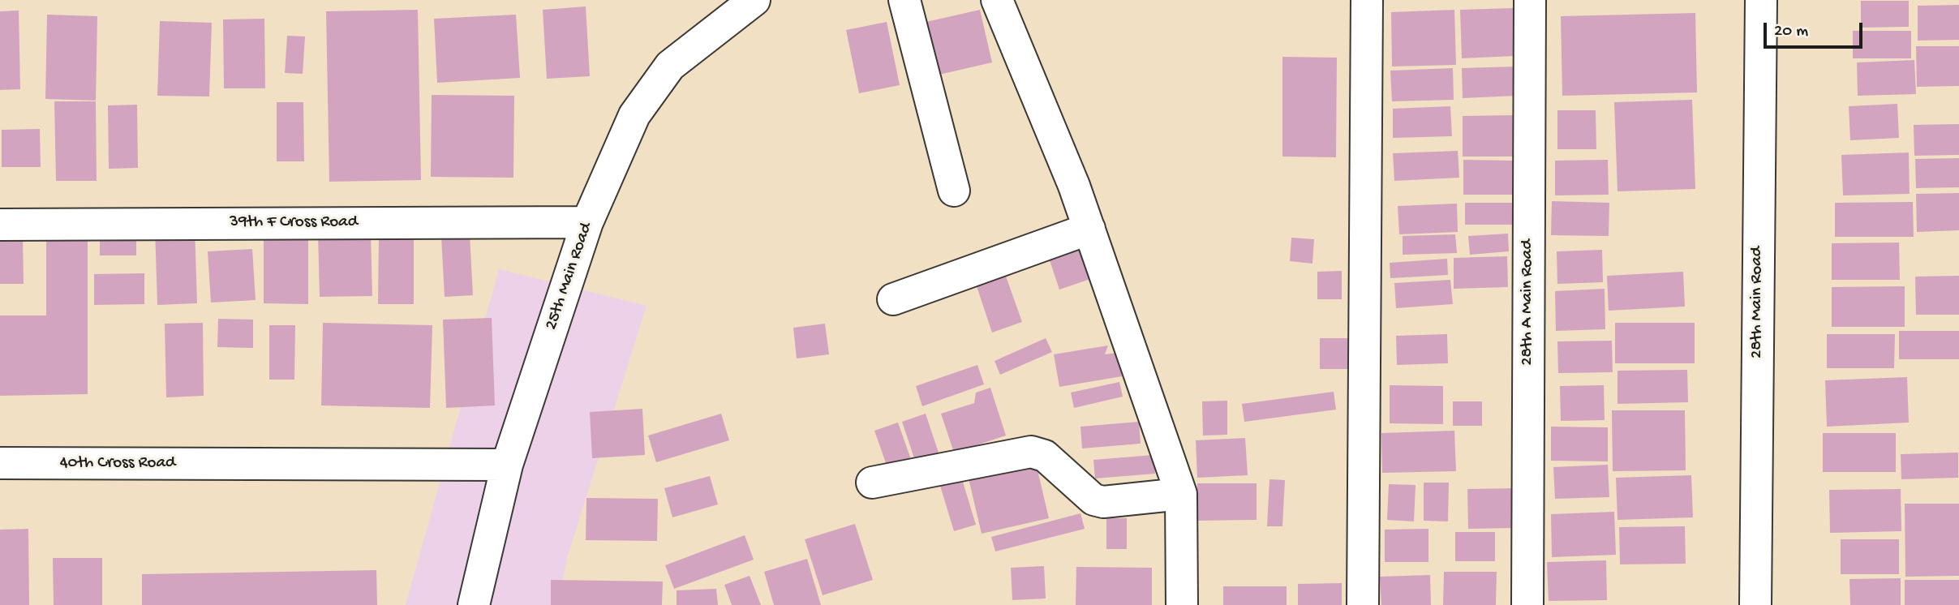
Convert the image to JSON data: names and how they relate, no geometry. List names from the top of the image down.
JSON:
{
  "streets": {
    "street": [
      "39th F Cross Road",
      "25th Main Road",
      "28th A Main Road",
      "28th Main Road",
      "40th Cross Road"
    ]
  },
  "crossings": [
    ["39th F Cross Road", "25th Main Road"],
    ["25th Main Road", "40th Cross Road"]
  ],
  "scale_bar": "20 m"
}
